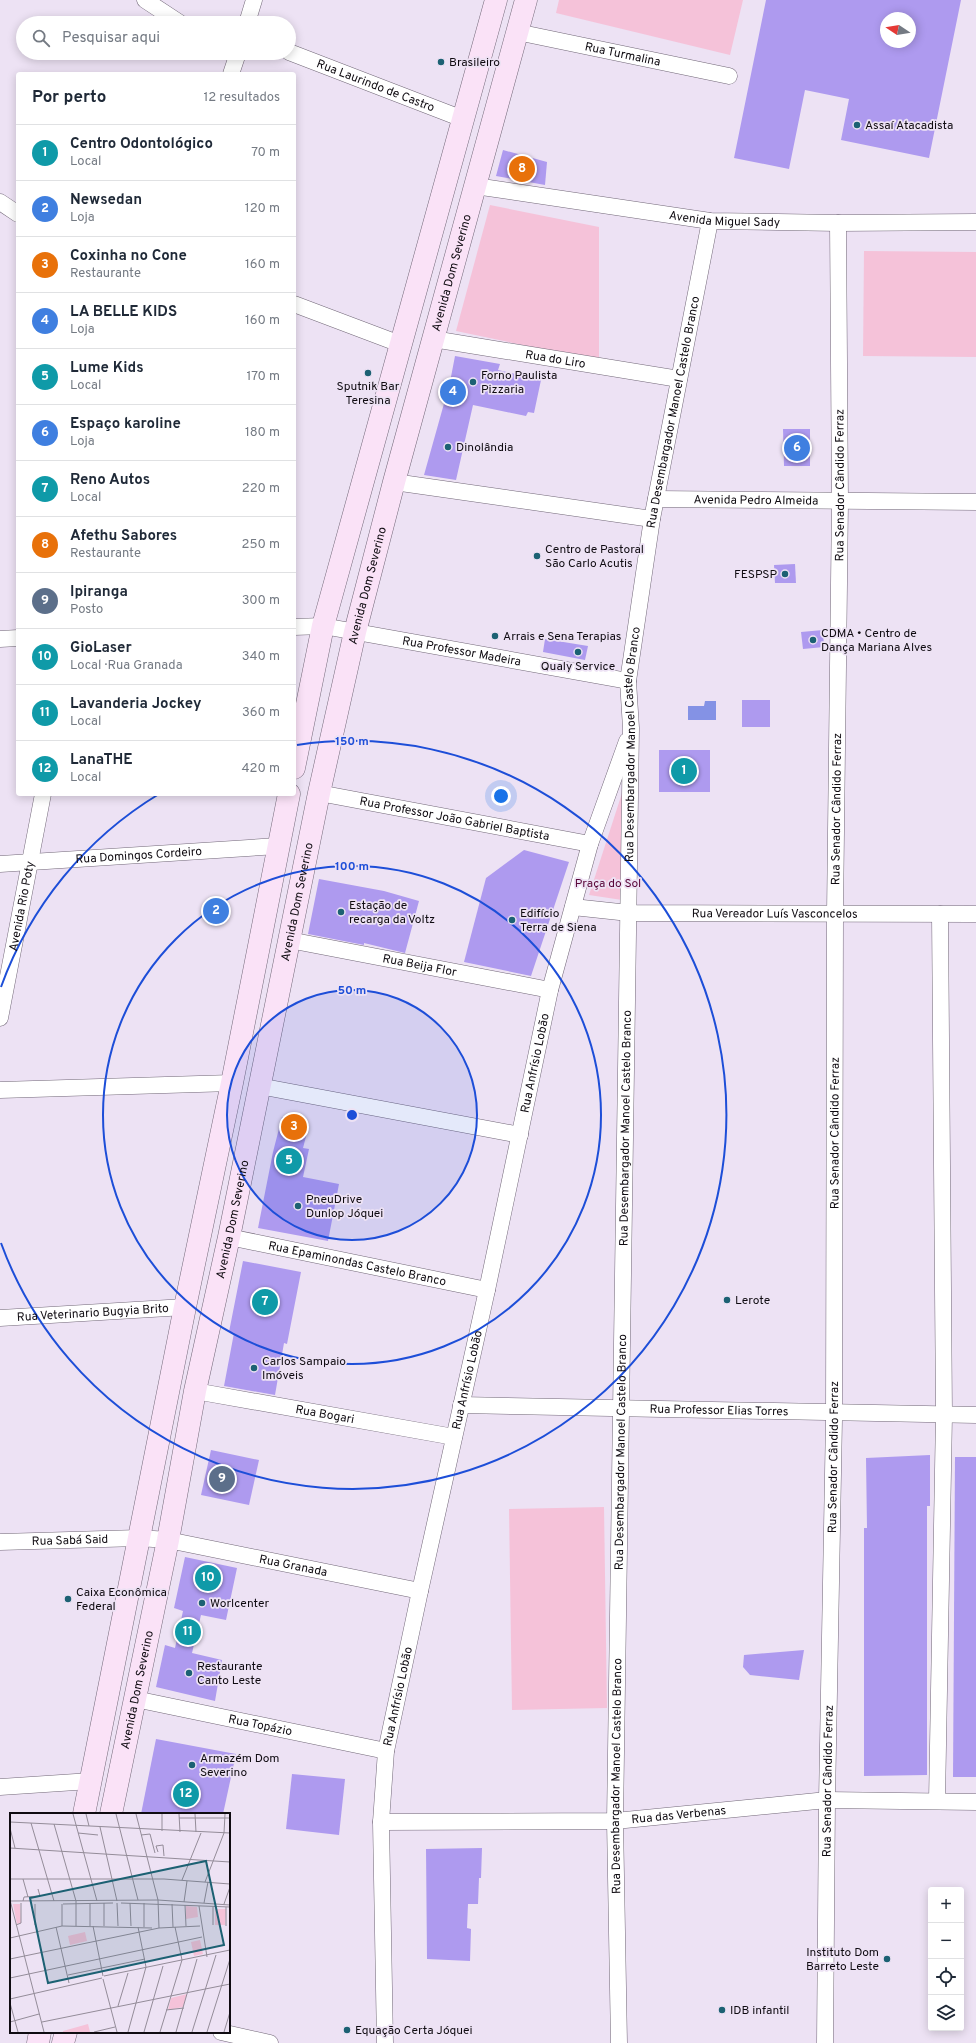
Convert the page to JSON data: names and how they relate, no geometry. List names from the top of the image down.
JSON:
{
  "streets": {
    "main road": ["Avenida Dom Severino"],
    "street": [
      "Rua Turmalina",
      "Rua Laurindo de Castro",
      "Avenida Miguel Sady",
      "Rua do Liro",
      "Rua Desembargador Manoel Castelo Branco",
      "Rua Senador Cândido Ferraz",
      "Avenida Pedro Almeida",
      "Rua Professor Madeira",
      "Rua Professor João Gabriel Baptista",
      "Rua Domingos Cordeiro",
      "Avenida Rio Poty",
      "Rua Vereador Luís Vasconcelos",
      "Rua Beija Flor",
      "Rua Anfrísio Lobão",
      "Rua Epaminondas Castelo Branco",
      "Rua Veterinario Bugyia Brito",
      "Rua Professor Elias Torres",
      "Rua Bogari",
      "Rua Sabá Said",
      "Rua Granada",
      "Rua Topázio",
      "Rua das Verbenas"
    ]
  },
  "crossings": [
    ["Rua Turmalina", "Avenida Dom Severino"],
    ["Avenida Miguel Sady", "Avenida Dom Severino"],
    ["Avenida Miguel Sady", "Rua Desembargador Manoel Castelo Branco"],
    ["Avenida Miguel Sady", "Rua Senador Cândido Ferraz"],
    ["Avenida Dom Severino", "Rua do Liro"],
    ["Avenida Dom Severino", "Rua Professor Madeira"],
    ["Avenida Dom Severino", "Rua Professor João Gabriel Baptista"],
    ["Avenida Dom Severino", "Rua Beija Flor"],
    ["Avenida Dom Severino", "Rua Epaminondas Castelo Branco"],
    ["Avenida Dom Severino", "Rua Bogari"],
    ["Avenida Dom Severino", "Rua Sabá Said"],
    ["Avenida Dom Severino", "Rua Granada"],
    ["Avenida Dom Severino", "Rua Topázio"],
    ["Rua do Liro", "Rua Desembargador Manoel Castelo Branco"],
    ["Rua Desembargador Manoel Castelo Branco", "Avenida Pedro Almeida"],
    ["Rua Desembargador Manoel Castelo Branco", "Rua Professor Madeira"],
    ["Rua Desembargador Manoel Castelo Branco", "Rua Vereador Luís Vasconcelos"],
    ["Rua Desembargador Manoel Castelo Branco", "Rua Anfrísio Lobão"],
    ["Rua Desembargador Manoel Castelo Branco", "Rua Professor Elias Torres"],
    ["Rua Desembargador Manoel Castelo Branco", "Rua das Verbenas"],
    ["Rua Senador Cândido Ferraz", "Avenida Pedro Almeida"],
    ["Rua Senador Cândido Ferraz", "Rua Vereador Luís Vasconcelos"],
    ["Rua Senador Cândido Ferraz", "Rua Professor Elias Torres"],
    ["Rua Senador Cândido Ferraz", "Rua das Verbenas"],
    ["Rua Professor João Gabriel Baptista", "Rua Anfrísio Lobão"],
    ["Rua Domingos Cordeiro", "Avenida Rio Poty"],
    ["Rua Vereador Luís Vasconcelos", "Rua Anfrísio Lobão"],
    ["Rua Beija Flor", "Rua Anfrísio Lobão"],
    ["Rua Anfrísio Lobão", "Rua Epaminondas Castelo Branco"],
    ["Rua Anfrísio Lobão", "Rua Professor Elias Torres"],
    ["Rua Anfrísio Lobão", "Rua Bogari"],
    ["Rua Anfrísio Lobão", "Rua Granada"],
    ["Rua Anfrísio Lobão", "Rua Topázio"],
    ["Rua Anfrísio Lobão", "Rua das Verbenas"],
    ["Rua Sabá Said", "Rua Granada"]
  ],
  "parks": ["Praça do Sol"],
  "places": [
    "Brasileiro",
    "Assaí Atacadista",
    "Sputnik Bar Teresina",
    "Forno Paulista Pizzaria",
    "Dinolândia",
    "Centro de Pastoral São Carlo Acutis",
    "FESPSP",
    "Arrais e Sena Terapias",
    "CDMA • Centro de Dança Mariana Alves",
    "Qualy Service",
    "Estação de recarga da Voltz",
    "Edifício Terra de Siena",
    "PneuDrive Dunlop Jóquei",
    "Lerote",
    "Carlos Sampaio Imóveis",
    "Caixa Econômica Federal",
    "Worlcenter",
    "Restaurante Canto Leste",
    "Armazém Dom Severino",
    "Instituto Dom Barreto Leste",
    "IDB infantil",
    "Equação Certa Jóquei"
  ],
  "north": "left",
  "page": {
    "search": "Pesquisar aqui",
    "heading": ["Por perto", "12 resultados"],
    "list": [
      {
        "mark": "1",
        "name": "Centro Odontológico",
        "note": "Local",
        "value": "70 m"
      },
      {
        "mark": "2",
        "name": "Newsedan",
        "note": "Loja",
        "value": "120 m"
      },
      {
        "mark": "3",
        "name": "Coxinha no Cone",
        "note": "Restaurante",
        "value": "160 m"
      },
      {
        "mark": "4",
        "name": "LA BELLE KIDS",
        "note": "Loja",
        "value": "160 m"
      },
      {
        "mark": "5",
        "name": "Lume Kids",
        "note": "Local",
        "value": "170 m"
      },
      {
        "mark": "6",
        "name": "Espaço karoline",
        "note": "Loja",
        "value": "180 m"
      },
      {
        "mark": "7",
        "name": "Reno Autos",
        "note": "Local",
        "value": "220 m"
      },
      {
        "mark": "8",
        "name": "Afethu Sabores",
        "note": "Restaurante",
        "value": "250 m"
      },
      {
        "mark": "9",
        "name": "Ipiranga",
        "note": "Posto",
        "value": "300 m"
      },
      {
        "mark": "10",
        "name": "GioLaser",
        "note": "Local · Rua Granada",
        "value": "340 m"
      },
      {
        "mark": "11",
        "name": "Lavanderia Jockey",
        "note": "Local",
        "value": "360 m"
      },
      {
        "mark": "12",
        "name": "LanaTHE",
        "note": "Local",
        "value": "420 m"
      }
    ],
    "pins": [
      "8",
      "4",
      "6",
      "1",
      "2",
      "3",
      "5",
      "7",
      "9",
      "10",
      "11",
      "12"
    ],
    "map_buttons": ["+", "−"]
  },
  "rings": ["150 m", "100 m", "50 m"]
}
